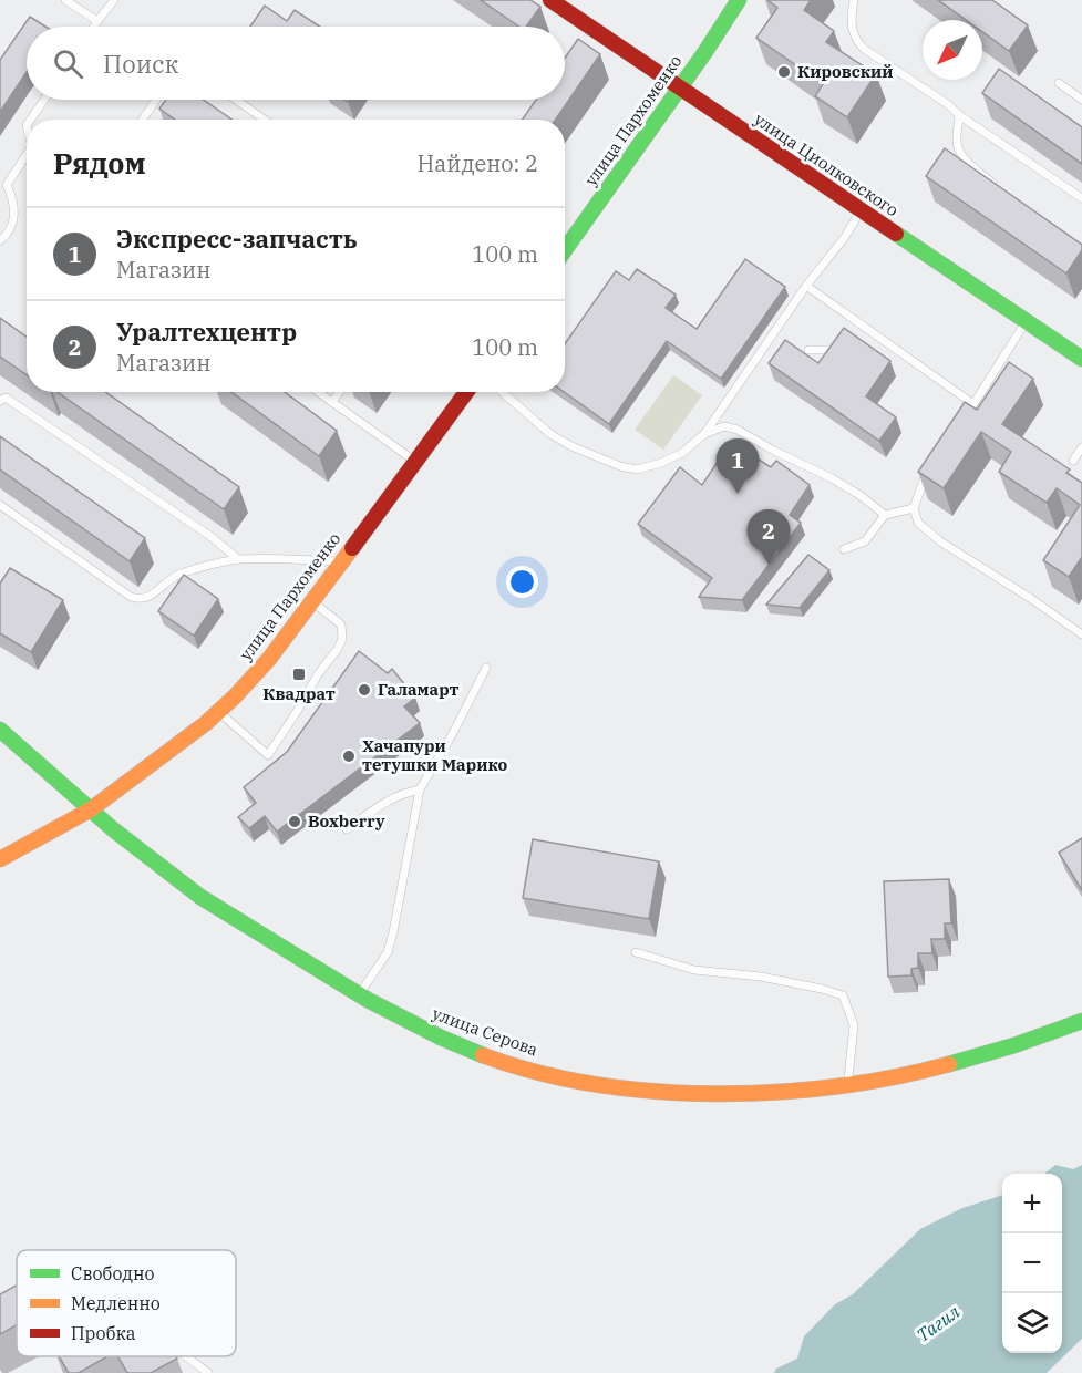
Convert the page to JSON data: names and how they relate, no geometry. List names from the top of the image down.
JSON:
{
  "streets": {
    "main road": ["улица Пархоменко", "улица Циолковского", "улица Серова"]
  },
  "crossings": [
    ["улица Пархоменко", "улица Циолковского"],
    ["улица Пархоменко", "улица Серова"]
  ],
  "water": ["Тагил"],
  "places": {
    "other": [
      "Кировский",
      "Галамарт",
      "Хачапури тетушки Марико",
      "Boxberry"
    ],
    "transit": ["Квадрат"]
  },
  "legend": ["Свободно", "Медленно", "Пробка"],
  "north": "bottom left",
  "page": {
    "search": "Поиск",
    "heading": ["Рядом", "Найдено: 2"],
    "list": [
      {
        "mark": "1",
        "name": "Экспресс-запчасть",
        "note": "Магазин",
        "value": "100 m"
      },
      {
        "mark": "2",
        "name": "Уралтехцентр",
        "note": "Магазин",
        "value": "100 m"
      }
    ],
    "pins": ["1", "2"],
    "map_buttons": ["+", "−"]
  }
}
